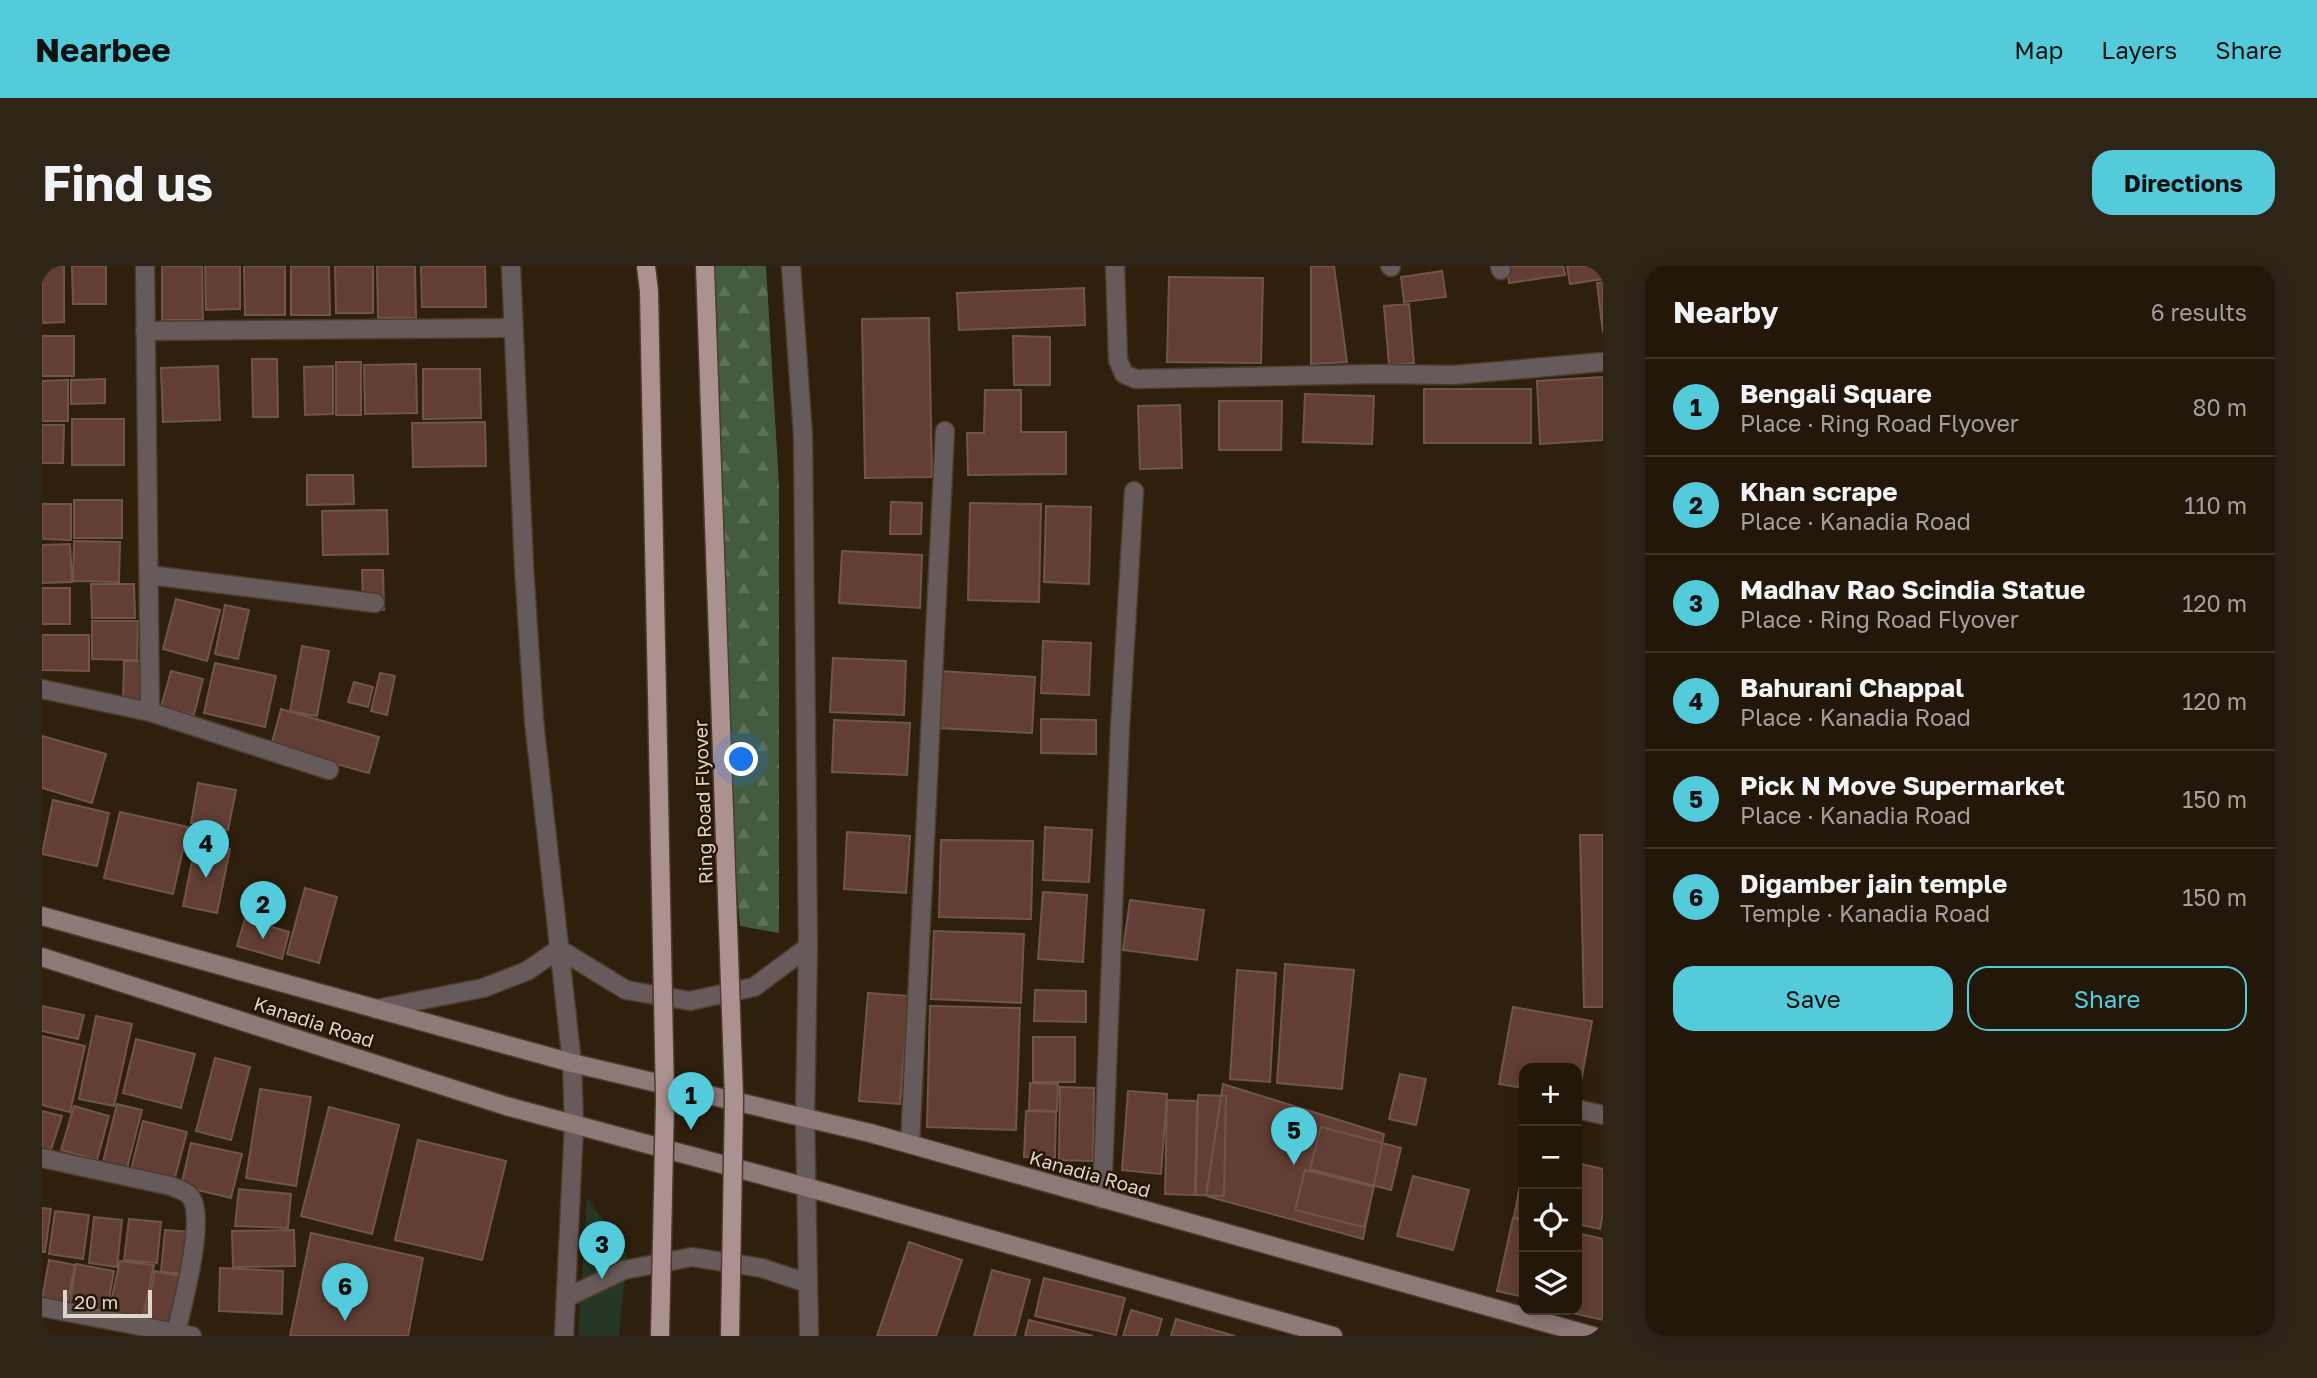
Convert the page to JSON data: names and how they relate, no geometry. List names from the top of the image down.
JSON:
{
  "streets": {
    "main road": ["Ring Road Flyover", "Kanadia Road"]
  },
  "scale_bar": "20 m",
  "page": {
    "header": "Nearbee",
    "nav": ["Map", "Layers", "Share"],
    "buttons": [
      "Directions",
      ["Save", "Share"]
    ],
    "title": "Find us",
    "heading": ["Nearby", "6 results"],
    "list": [
      {
        "mark": "1",
        "name": "Bengali Square",
        "note": "Place · Ring Road Flyover",
        "value": "80 m"
      },
      {
        "mark": "2",
        "name": "Khan scrape",
        "note": "Place · Kanadia Road",
        "value": "110 m"
      },
      {
        "mark": "3",
        "name": "Madhav Rao Scindia Statue",
        "note": "Place · Ring Road Flyover",
        "value": "120 m"
      },
      {
        "mark": "4",
        "name": "Bahurani Chappal",
        "note": "Place · Kanadia Road",
        "value": "120 m"
      },
      {
        "mark": "5",
        "name": "Pick N Move Supermarket",
        "note": "Place · Kanadia Road",
        "value": "150 m"
      },
      {
        "mark": "6",
        "name": "Digamber jain temple",
        "note": "Temple · Kanadia Road",
        "value": "150 m"
      }
    ],
    "pins": [
      "4",
      "2",
      "1",
      "5",
      "3",
      "6"
    ],
    "map_buttons": ["+", "−"],
    "scale": "20 m"
  }
}
